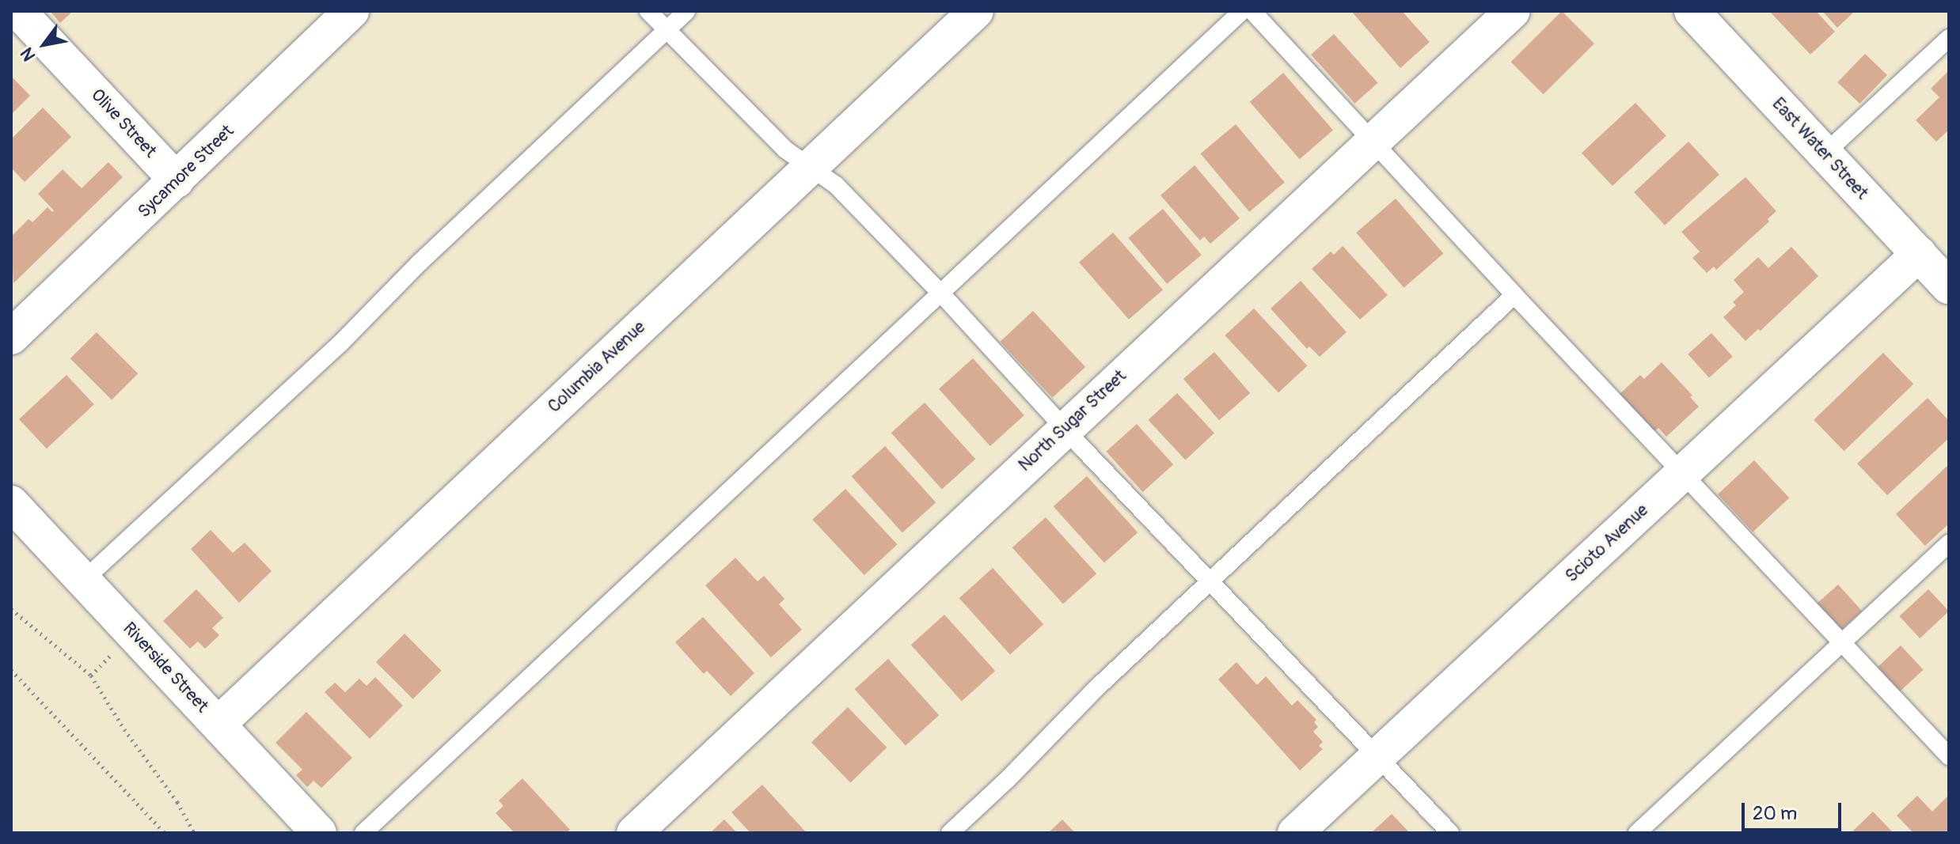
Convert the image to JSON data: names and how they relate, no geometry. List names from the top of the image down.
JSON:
{
  "streets": {
    "street": [
      "Olive Street",
      "East Water Street",
      "Sycamore Street",
      "Columbia Avenue",
      "North Sugar Street",
      "Scioto Avenue",
      "Riverside Street"
    ]
  },
  "crossings": [
    ["Olive Street", "Sycamore Street"],
    ["East Water Street", "Scioto Avenue"],
    ["Columbia Avenue", "Riverside Street"]
  ],
  "scale_bar": "20 m",
  "north": "bottom left"
}
